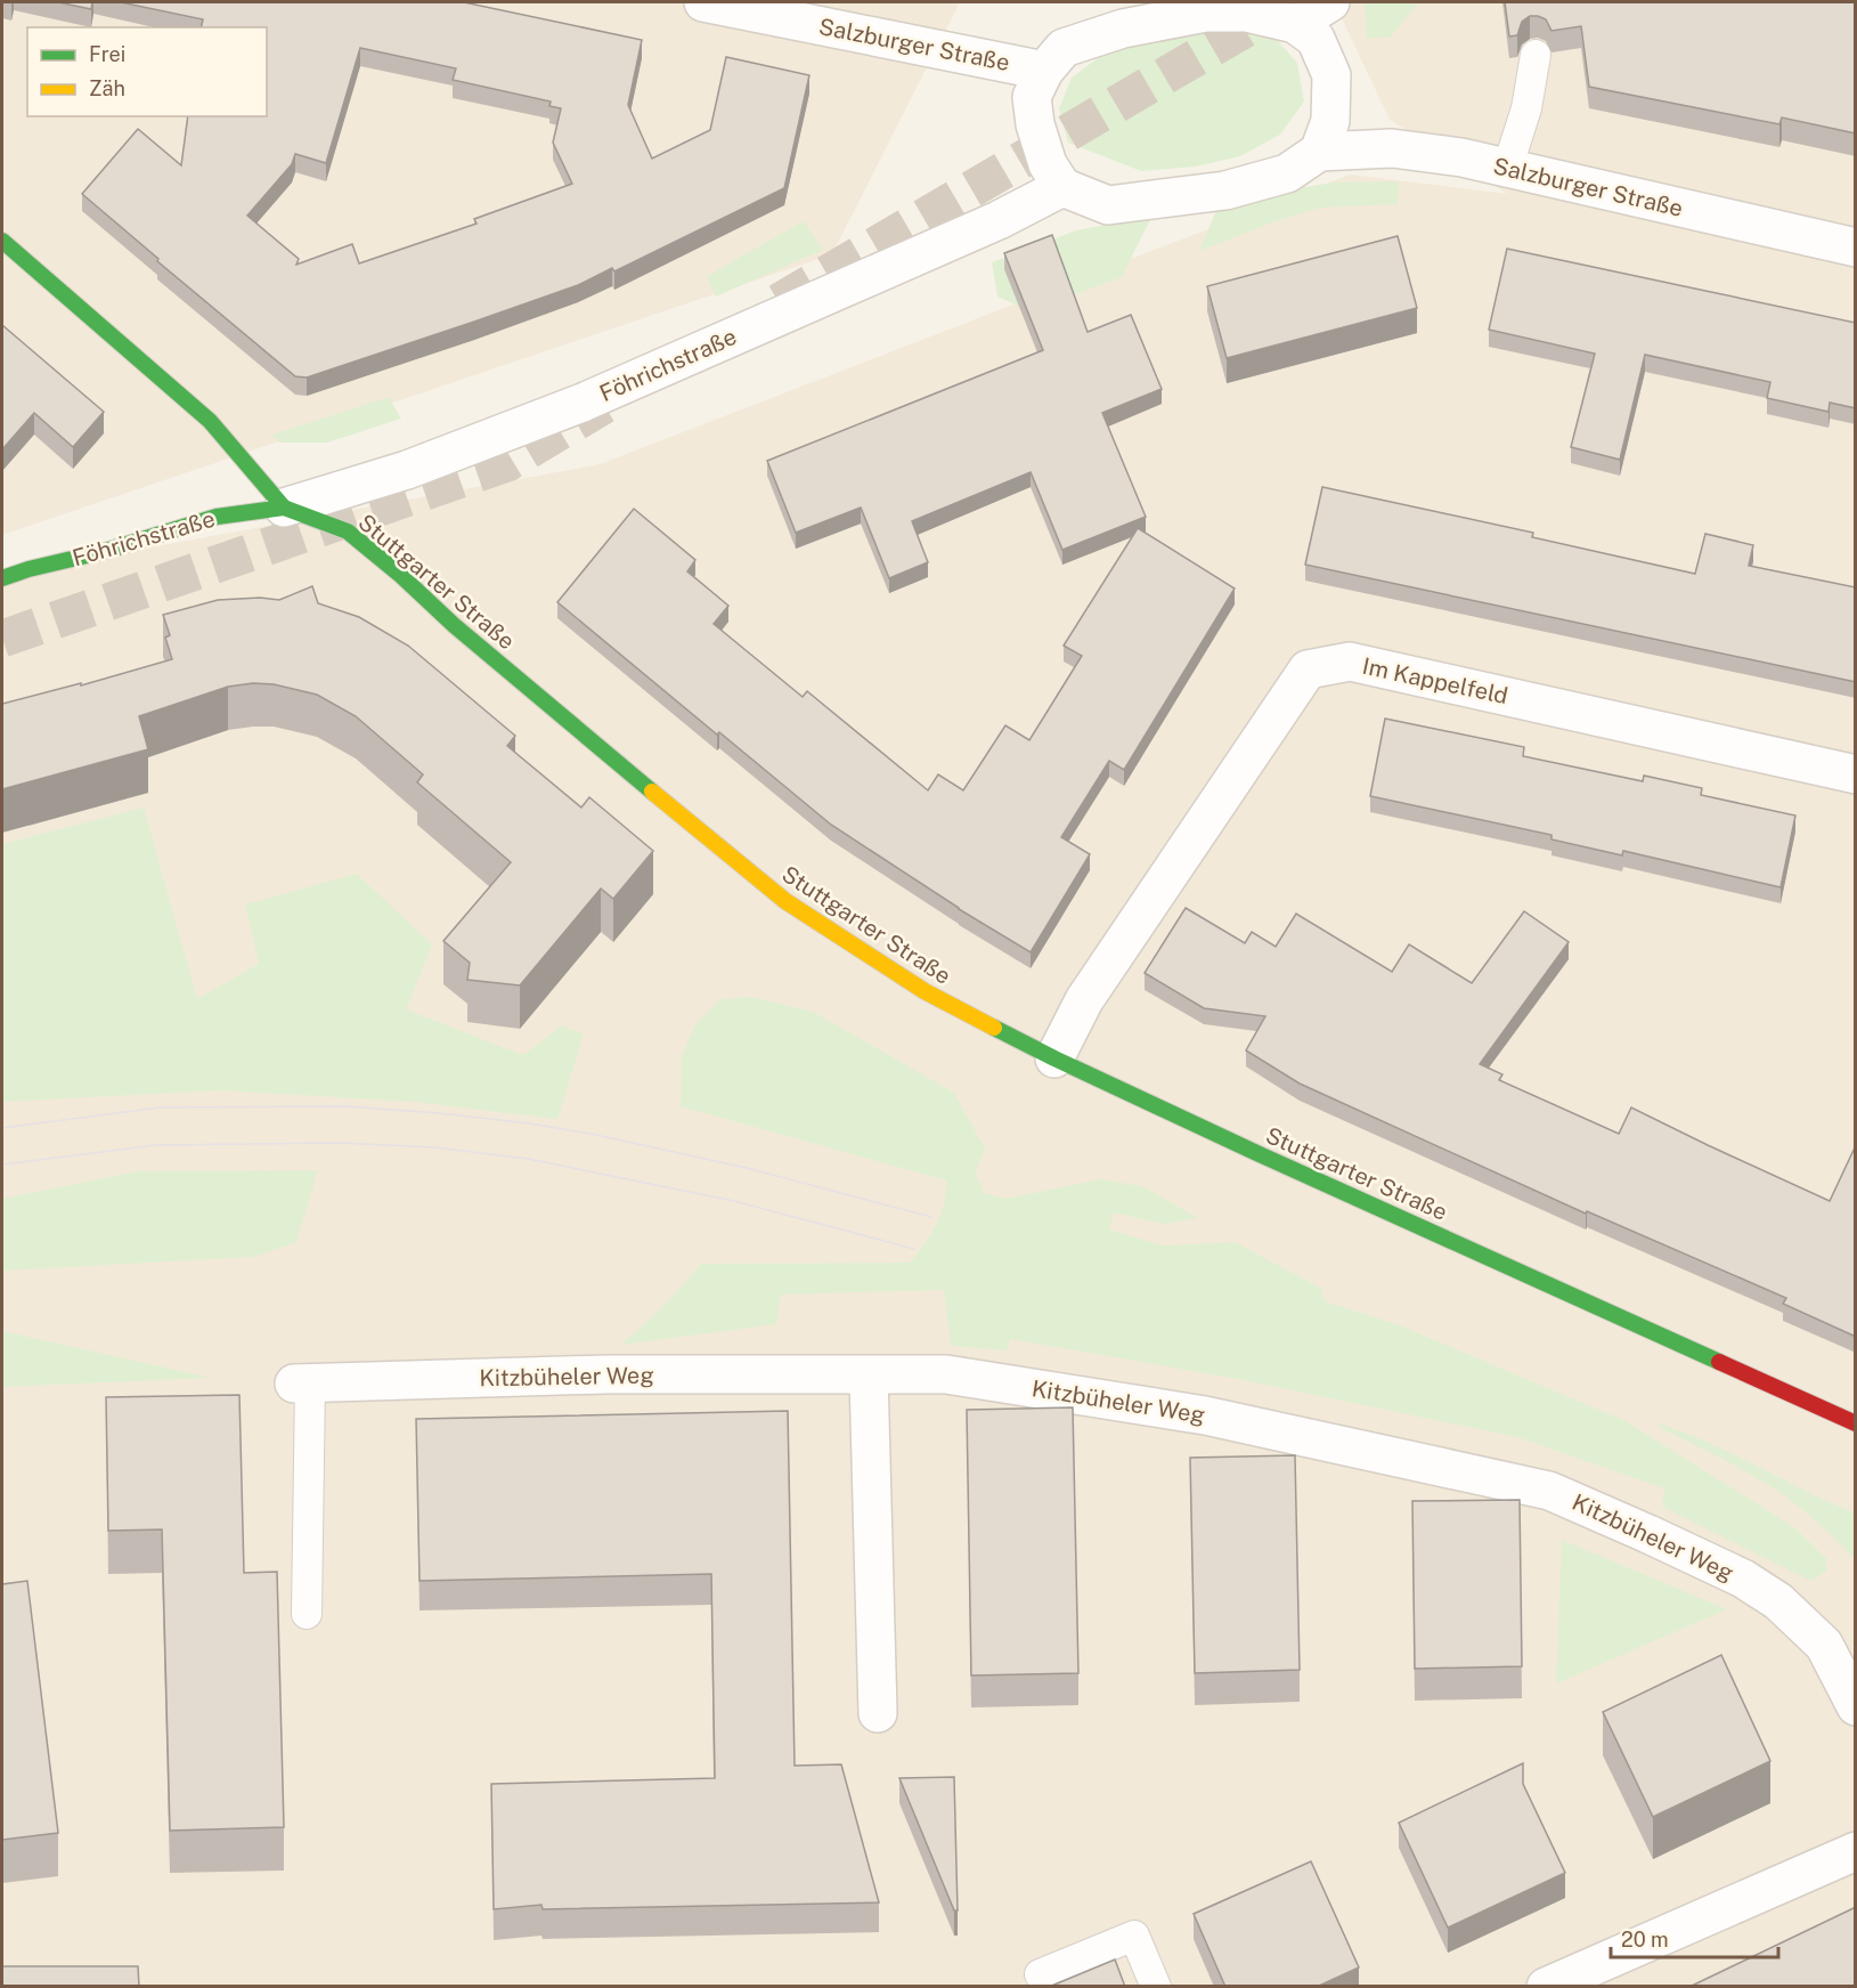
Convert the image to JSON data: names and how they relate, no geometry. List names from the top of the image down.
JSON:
{
  "streets": {
    "main road": ["Föhrichstraße", "Stuttgarter Straße"],
    "street": ["Salzburger Straße", "Im Kappelfeld", "Kitzbüheler Weg"]
  },
  "crossings": [
    ["Föhrichstraße", "Stuttgarter Straße"],
    ["Stuttgarter Straße", "Im Kappelfeld"]
  ],
  "legend": ["Frei", "Zäh"],
  "scale_bar": "20 m"
}
